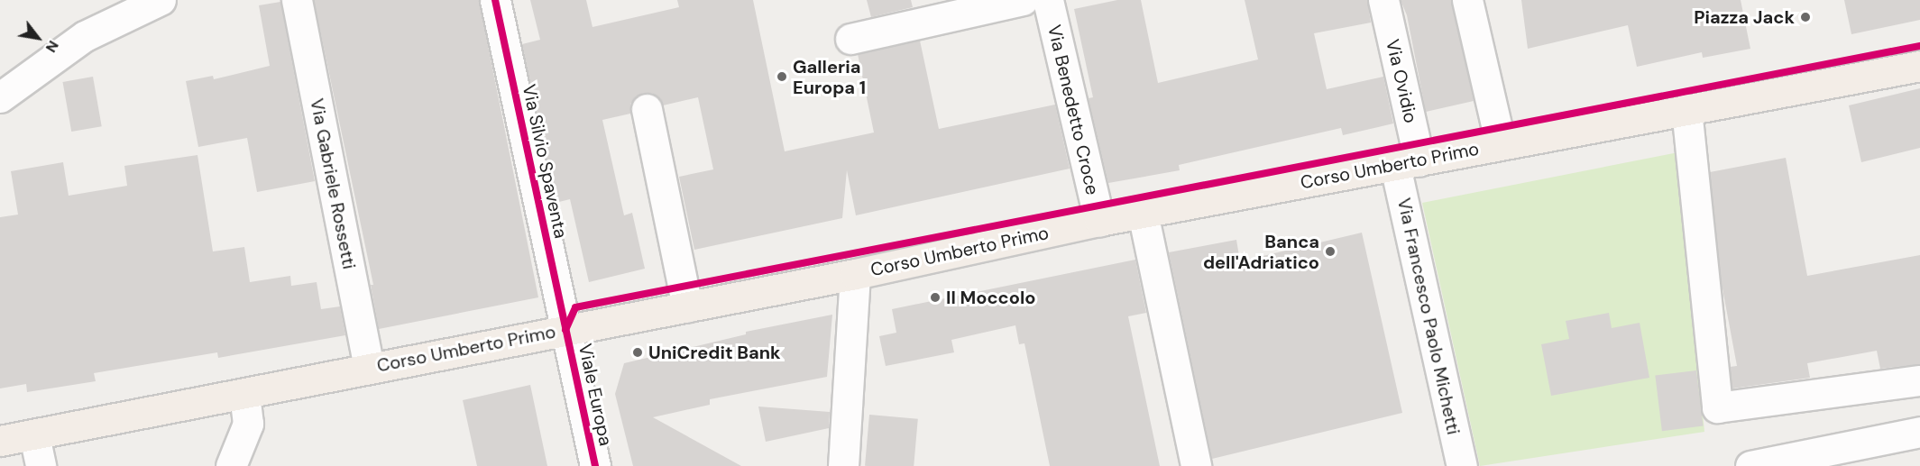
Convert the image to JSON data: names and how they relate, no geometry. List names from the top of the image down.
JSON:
{
  "streets": {
    "main road": ["Corso Umberto Primo"],
    "street": [
      "Via Ovidio",
      "Via Benedetto Croce",
      "Via Silvio Spaventa",
      "Via Gabriele Rossetti",
      "Via Francesco Paolo Michetti",
      "Viale Europa"
    ]
  },
  "crossings": [
    ["Via Ovidio", "Corso Umberto Primo"],
    ["Via Ovidio", "Via Francesco Paolo Michetti"],
    ["Via Benedetto Croce", "Corso Umberto Primo"],
    ["Via Silvio Spaventa", "Corso Umberto Primo"],
    ["Via Silvio Spaventa", "Viale Europa"],
    ["Corso Umberto Primo", "Via Gabriele Rossetti"],
    ["Corso Umberto Primo", "Via Francesco Paolo Michetti"],
    ["Corso Umberto Primo", "Viale Europa"]
  ],
  "places": [
    "Piazza Jack",
    "Galleria Europa 1",
    "Banca dell'Adriatico",
    "Il Moccolo",
    "UniCredit Bank"
  ],
  "north": "bottom right"
}
